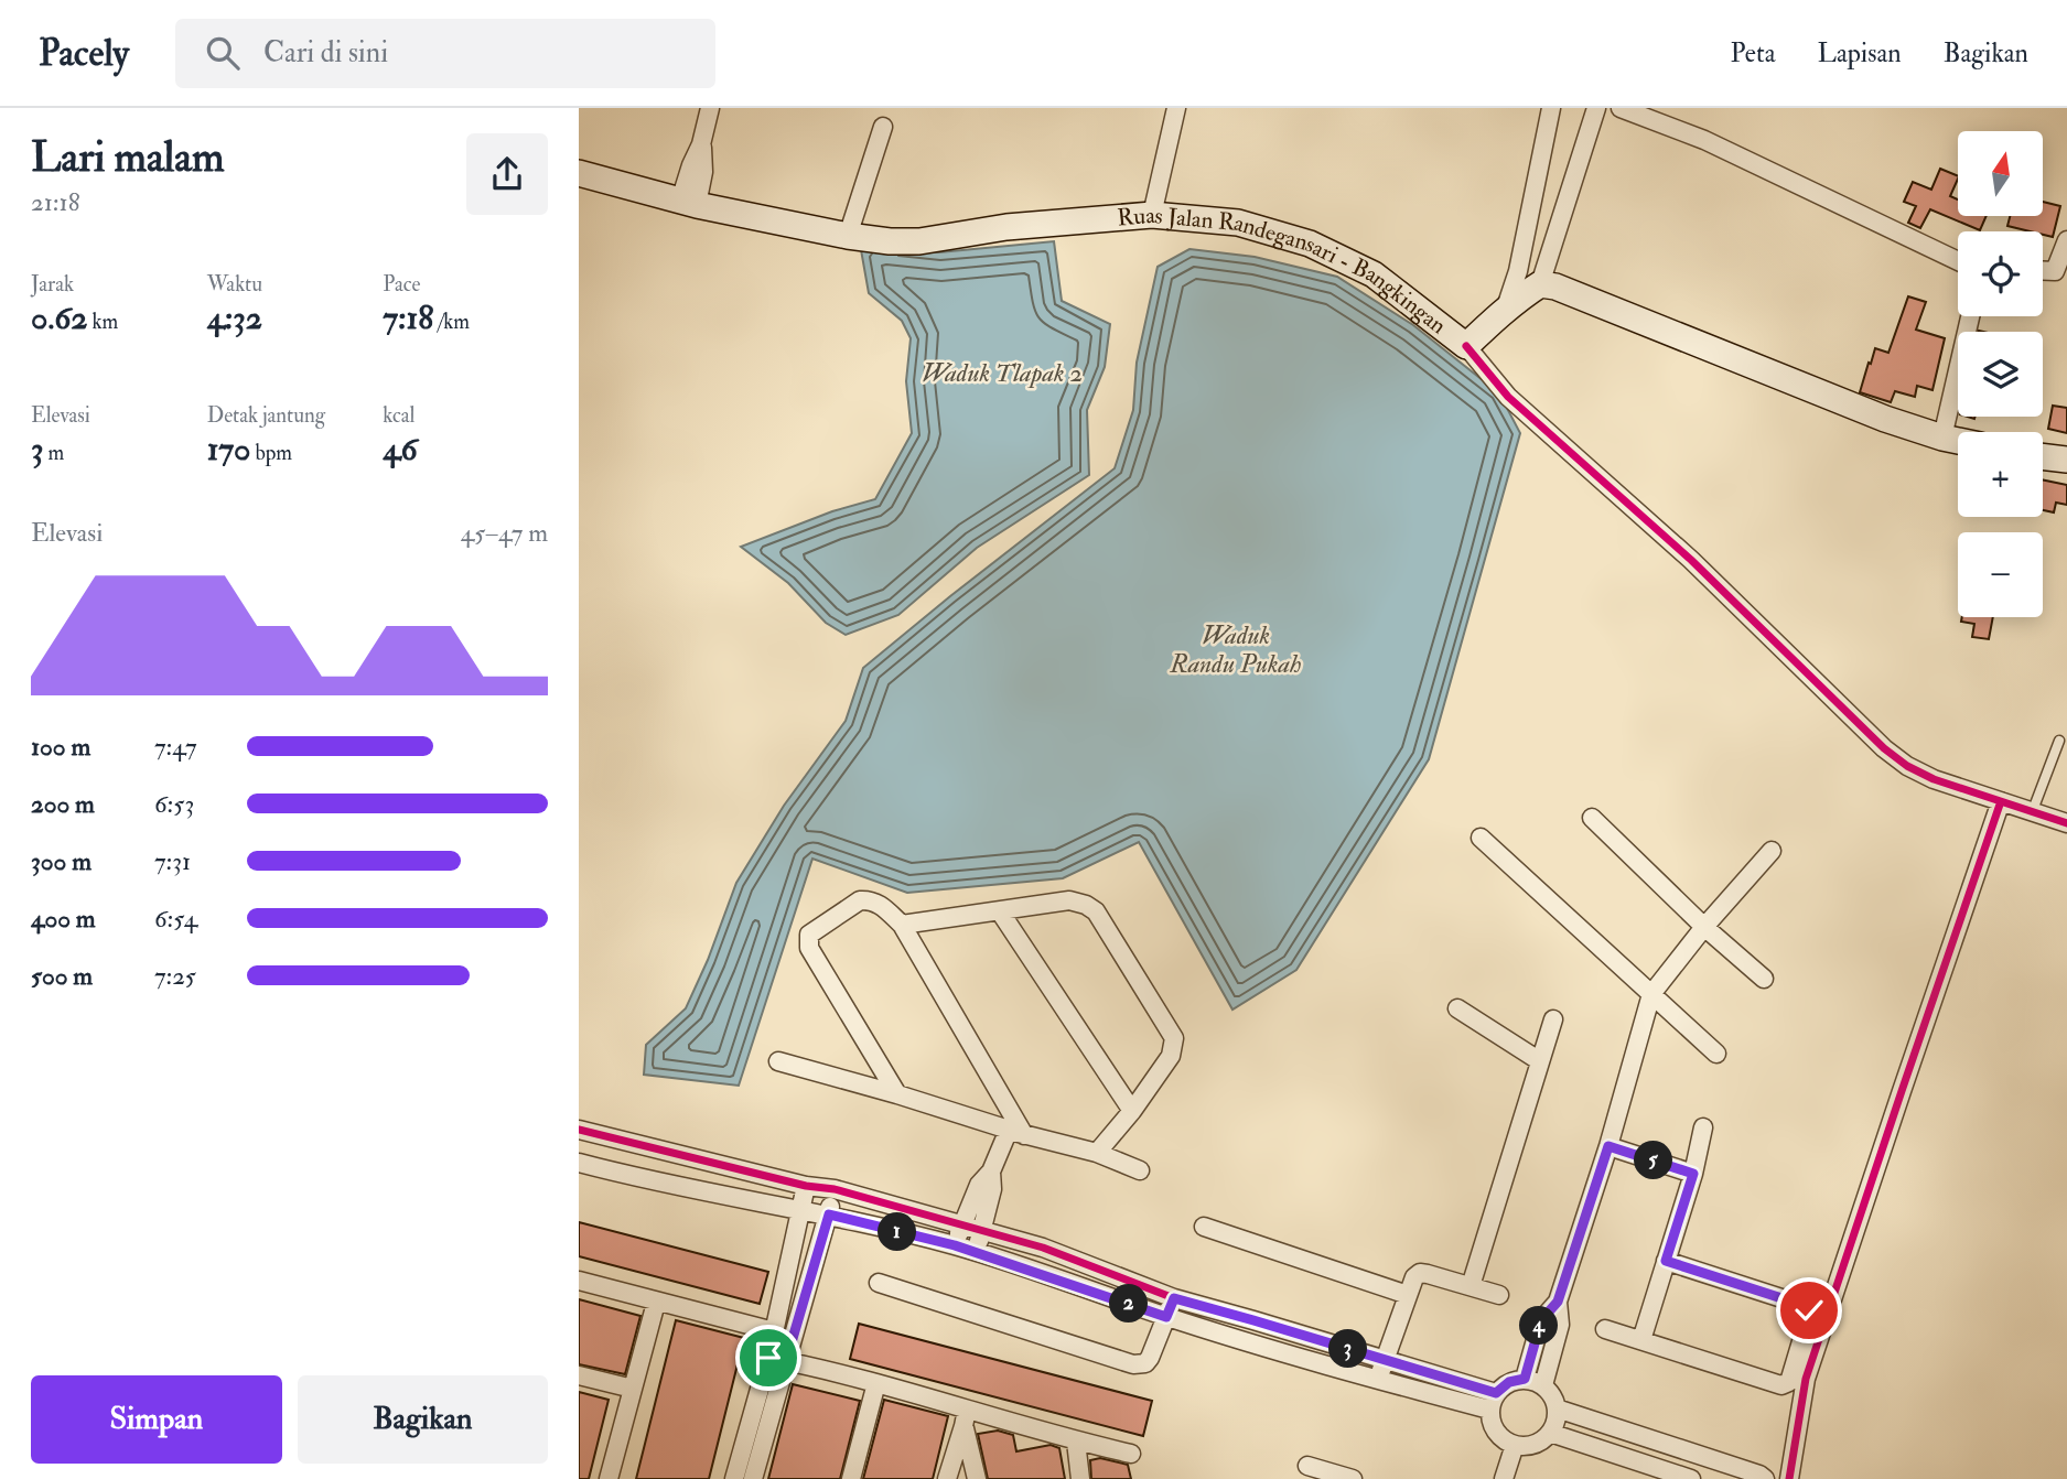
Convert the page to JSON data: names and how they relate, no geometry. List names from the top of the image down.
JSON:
{
  "streets": {
    "main road": ["Ruas Jalan Randegansari - Bangkingan"]
  },
  "water": ["Waduk Tlapak 2", "Waduk Randu Pukah"],
  "north": "top",
  "page": {
    "header": "Pacely",
    "search": "Cari di sini",
    "nav": ["Peta", "Lapisan", "Bagikan"],
    "heading": ["Lari malam", "21:18"],
    "map_buttons": ["+", "−"],
    "stats": [
      ["Jarak", "0.62 km"],
      ["Waktu", "4:32"],
      ["Pace", "7:18 /km"],
      ["Elevasi", "3 m"],
      ["Detak jantung", "170 bpm"],
      ["kcal", "46"]
    ],
    "chart": ["Elevasi", "45–47 m"],
    "list": [
      {
        "name": "100 m",
        "note": "7:47"
      },
      {
        "name": "200 m",
        "note": "6:53"
      },
      {
        "name": "300 m",
        "note": "7:31"
      },
      {
        "name": "400 m",
        "note": "6:54"
      },
      {
        "name": "500 m",
        "note": "7:25"
      }
    ],
    "pins": [
      "5",
      "1",
      "2",
      "4",
      "3"
    ],
    "buttons": ["Simpan", "Bagikan"]
  }
}
